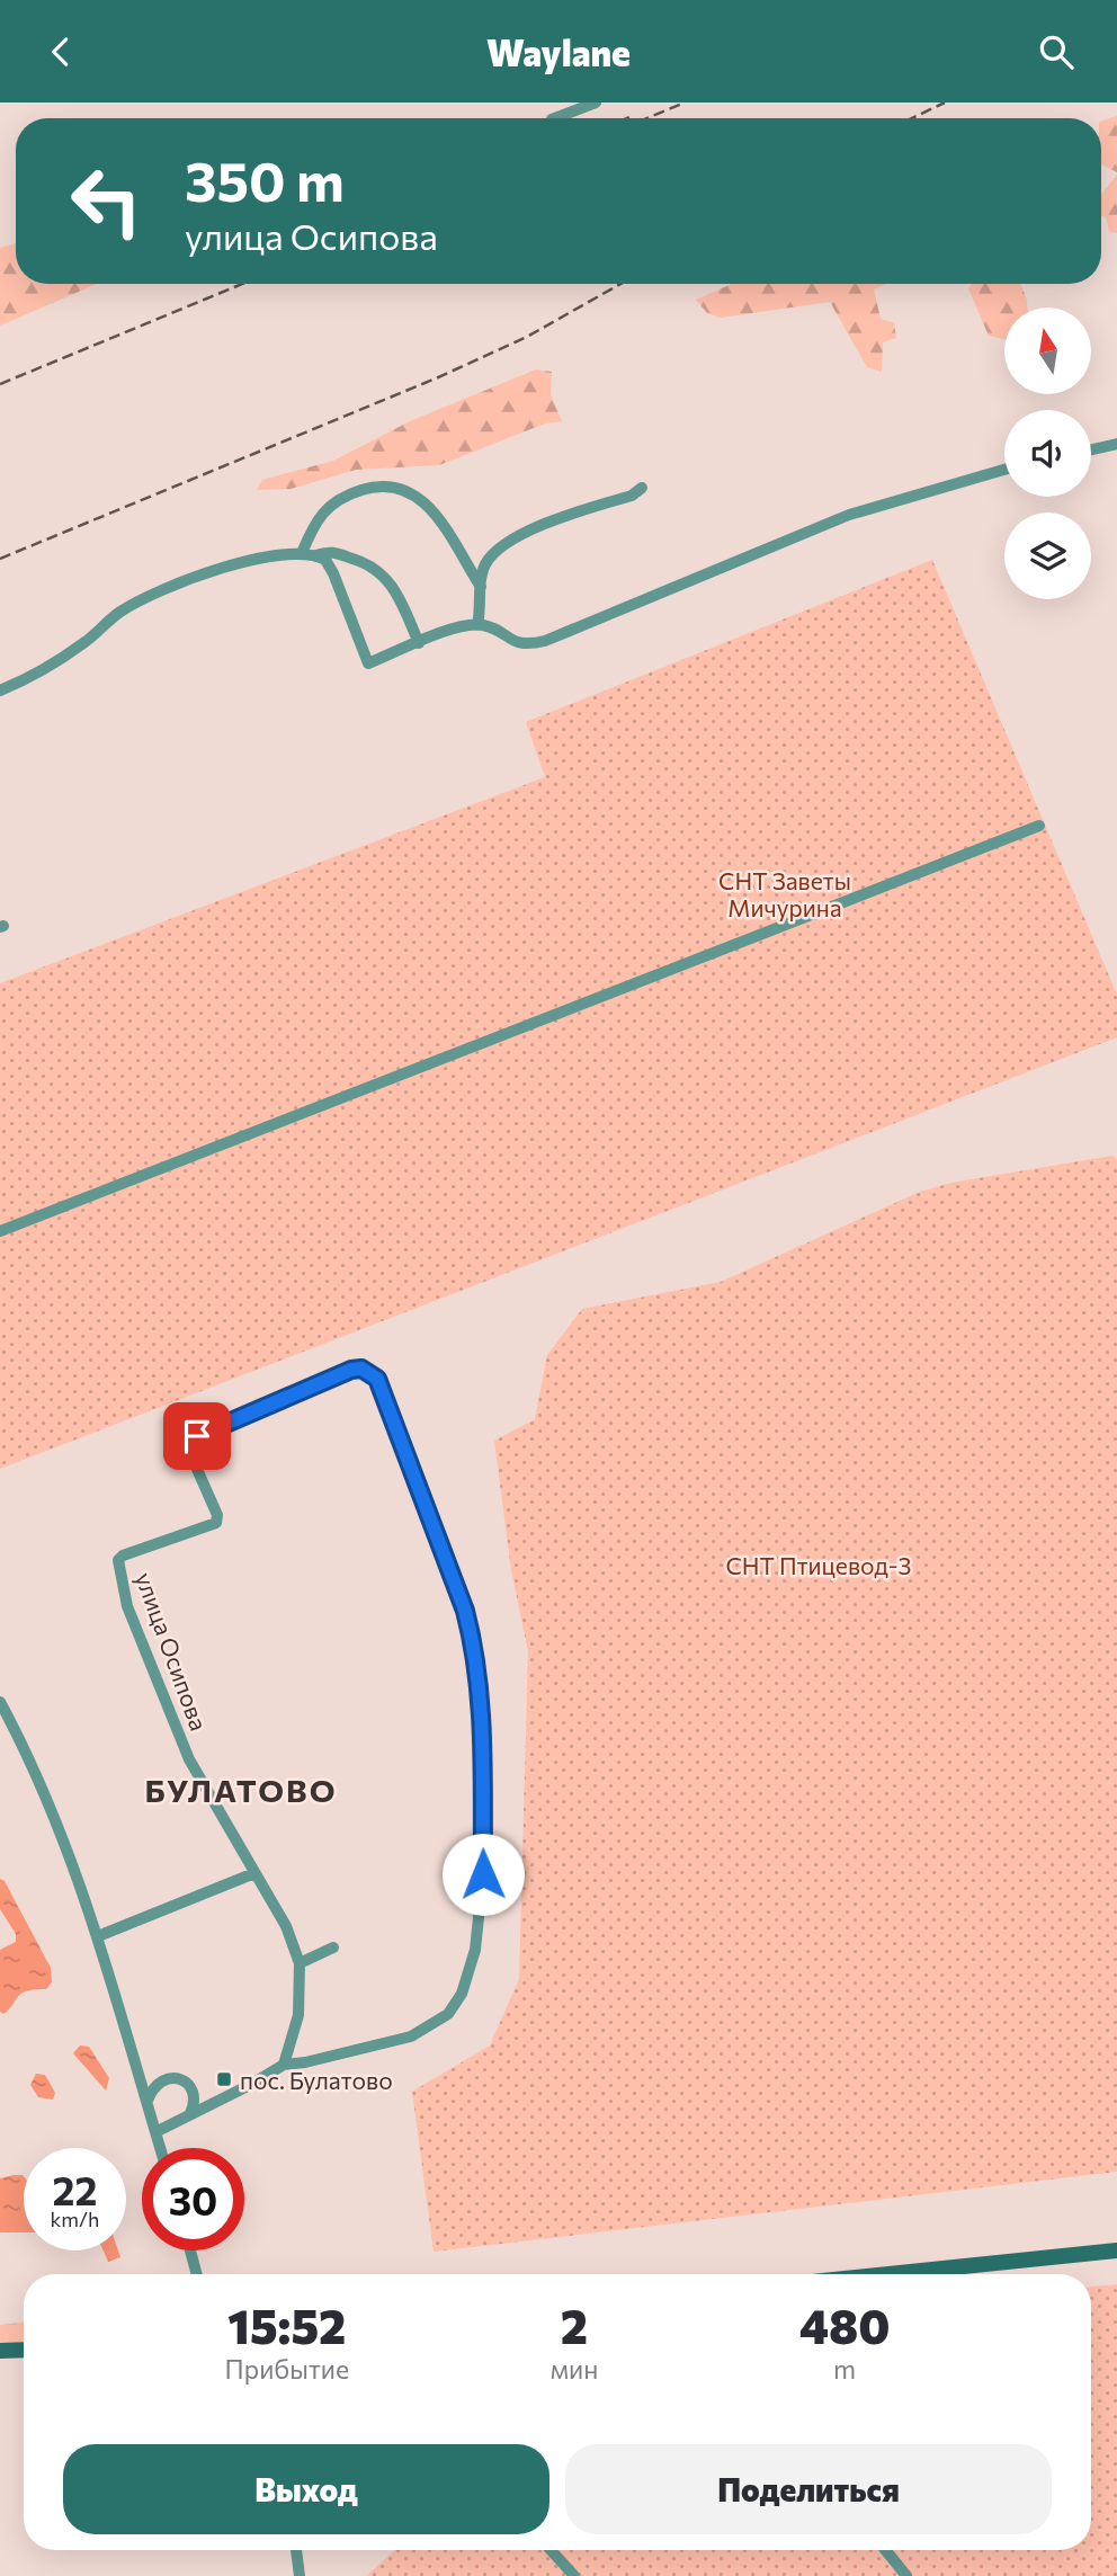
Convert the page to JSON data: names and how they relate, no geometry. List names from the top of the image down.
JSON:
{
  "streets": {
    "street": ["улица Осипова"]
  },
  "districts": ["БУЛАТОВО"],
  "parks": ["СНТ Заветы Мичурина", "СНТ Птицевод-3"],
  "places": {
    "transit": ["пос. Булатово"]
  },
  "north": "top",
  "page": {
    "header": "Waylane",
    "turn": ["350 m", "улица Осипова"],
    "speed": "22 km/h",
    "limit": "30",
    "eta": [
      "15:52",
      "Прибытие",
      "2",
      "мин",
      "480",
      "m"
    ],
    "buttons": ["Выход", "Поделиться"]
  }
}
